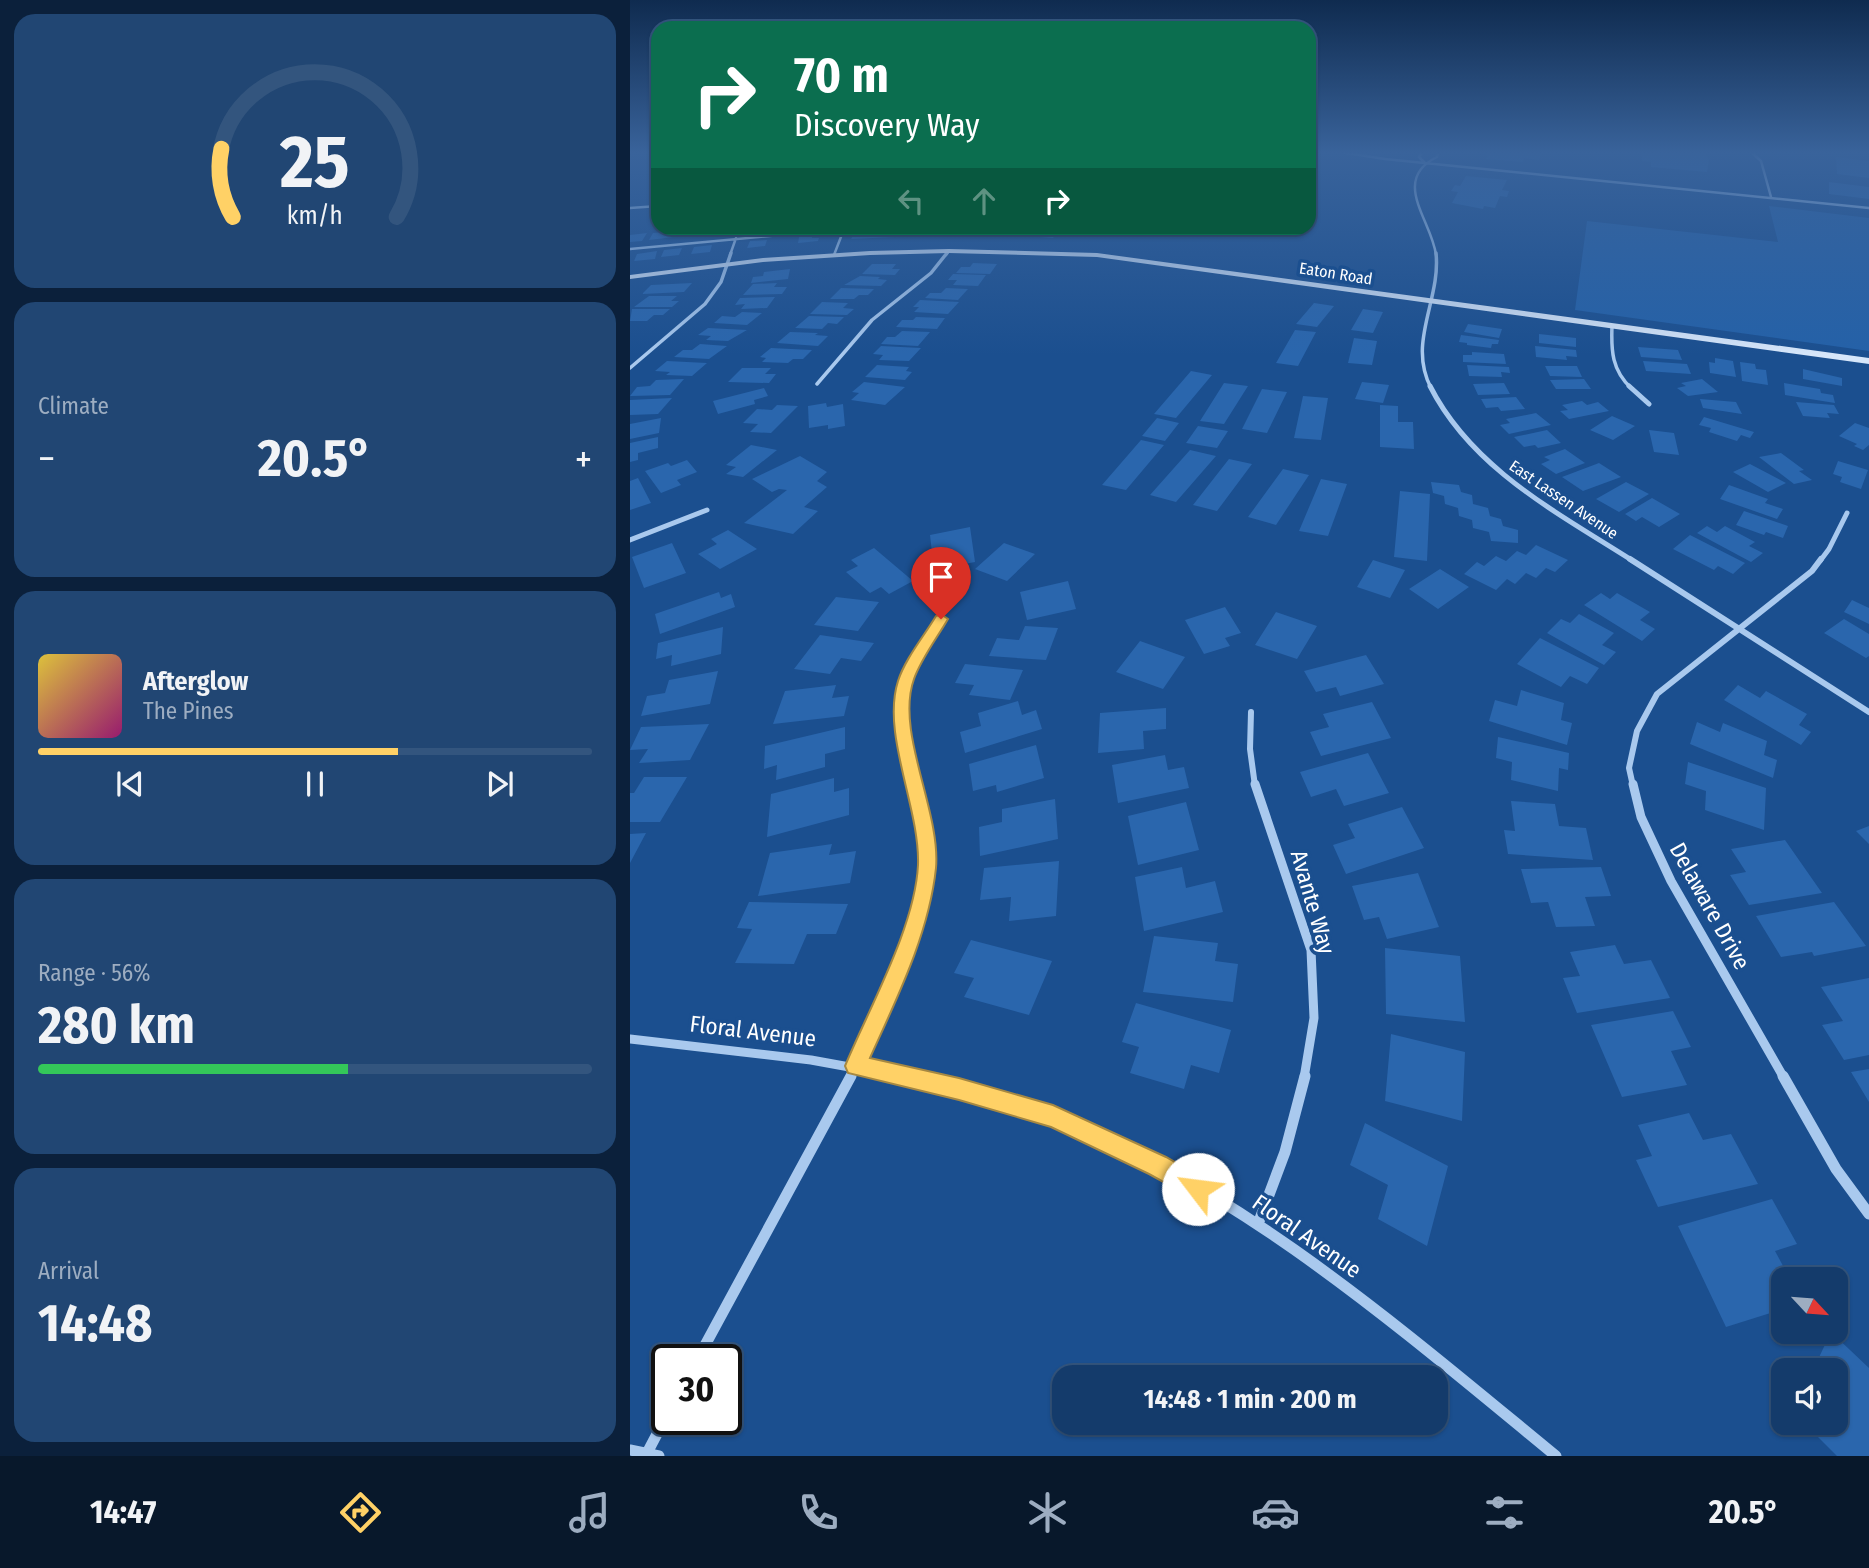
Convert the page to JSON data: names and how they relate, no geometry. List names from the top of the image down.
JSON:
{
  "streets": {
    "street": [
      "East Lassen Avenue",
      "Avante Way",
      "Delaware Drive",
      "Floral Avenue"
    ]
  },
  "crossings": [
    ["East Lassen Avenue", "Delaware Drive"],
    ["Avante Way", "Floral Avenue"]
  ],
  "north": "bottom right",
  "page": {
    "turn": ["70 m", "Discovery Way"],
    "tile": [
      "Climate",
      ["Range · 56%", "280 km"],
      ["Arrival", "14:48"]
    ],
    "heat": ["−", "20.5°", "+"],
    "song": ["Afterglow", "The Pines"],
    "limit": "30",
    "trip": "14:48 · 1 min · 200 m",
    "tabs": ["14:47", "20.5°"],
    "gauge": ["25", "km/h"]
  }
}
